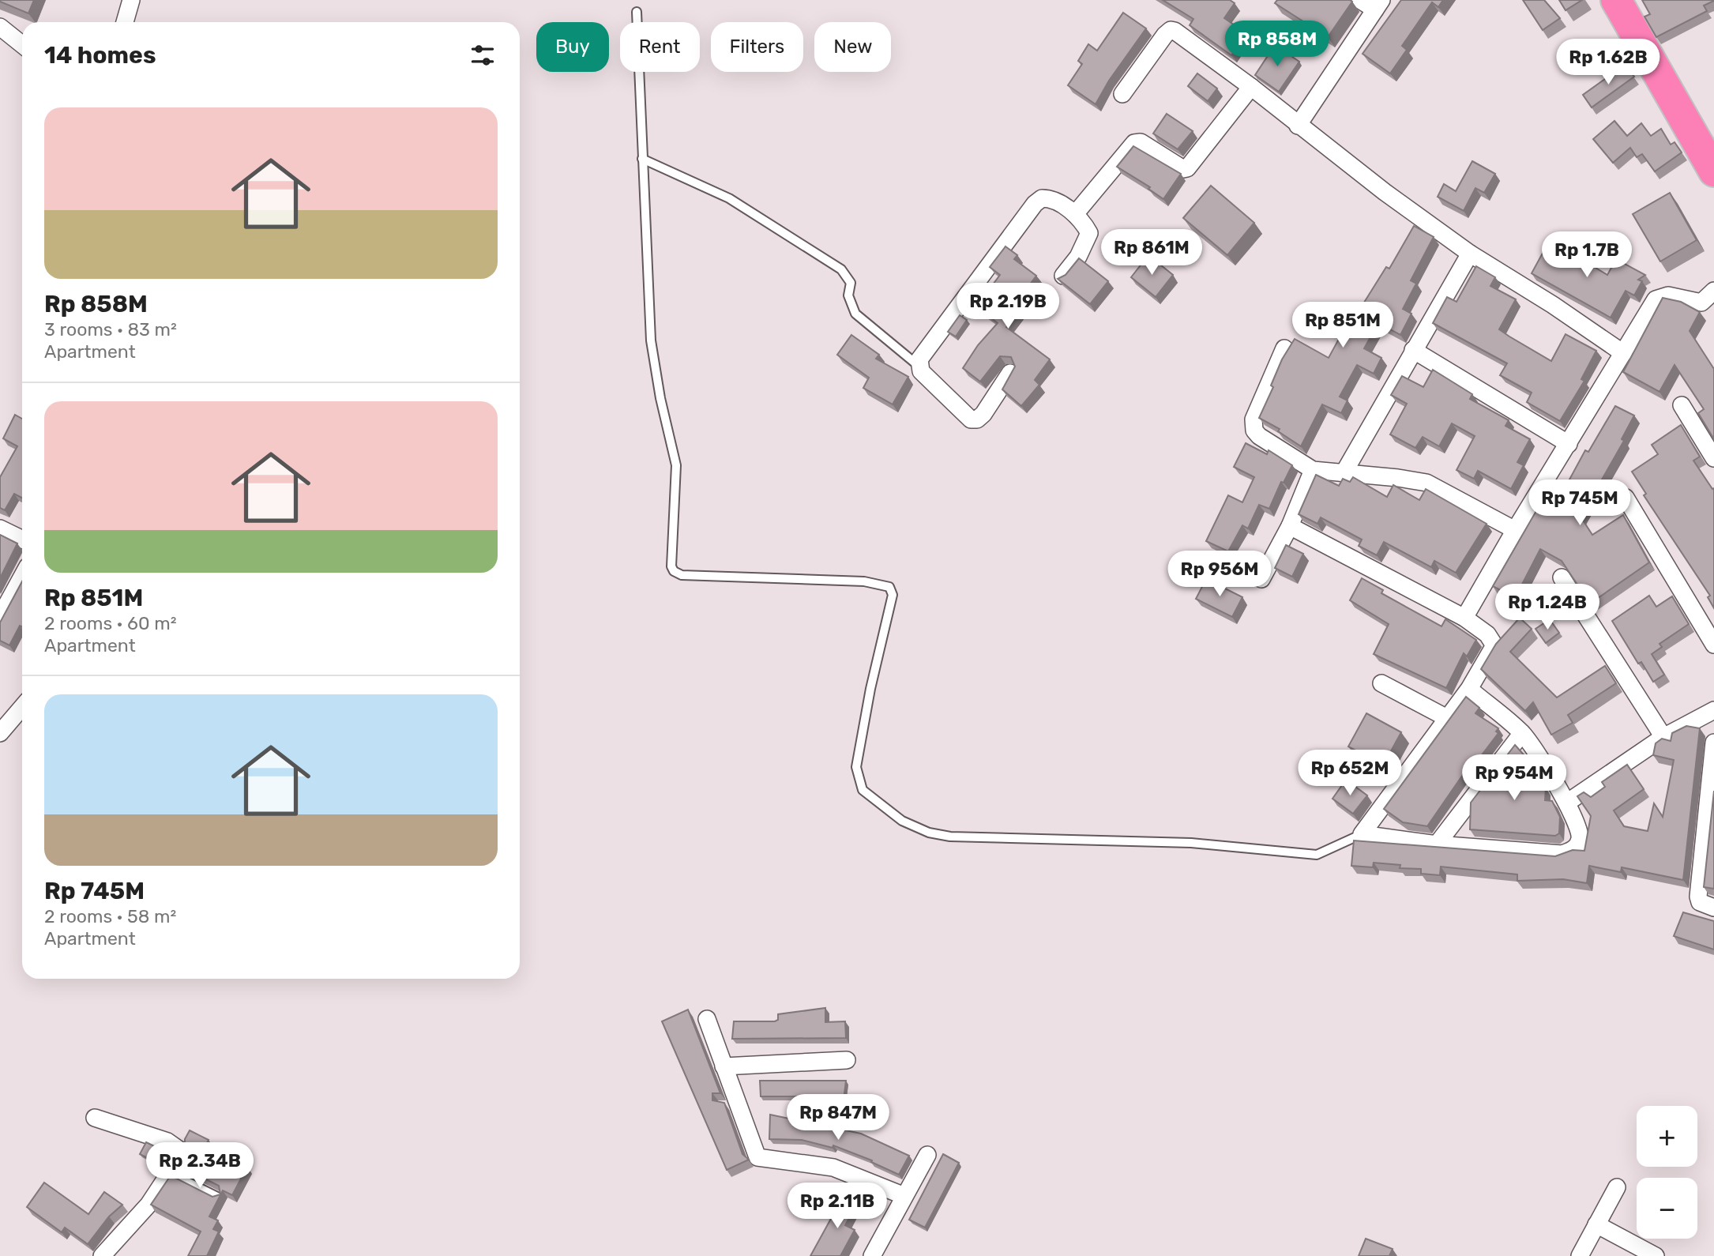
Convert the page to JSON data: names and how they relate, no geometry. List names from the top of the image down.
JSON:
{
  "page": {
    "price": [
      "Rp 858M",
      "Rp 1.62B",
      "Rp 861M",
      "Rp 1.7B",
      "Rp 2.19B",
      "Rp 851M",
      "Rp 745M",
      "Rp 956M",
      "Rp 1.24B",
      "Rp 652M",
      "Rp 954M",
      "Rp 847M",
      "Rp 2.34B",
      "Rp 2.11B"
    ],
    "chip": [
      "Buy",
      "Rent",
      "Filters",
      "New"
    ],
    "heading": "14 homes",
    "list": [
      {
        "name": "Rp 858M",
        "note": "3 rooms · 83 m² · Apartment"
      },
      {
        "name": "Rp 851M",
        "note": "2 rooms · 60 m² · Apartment"
      },
      {
        "name": "Rp 745M",
        "note": "2 rooms · 58 m² · Apartment"
      }
    ],
    "map_buttons": ["+", "−"]
  }
}
